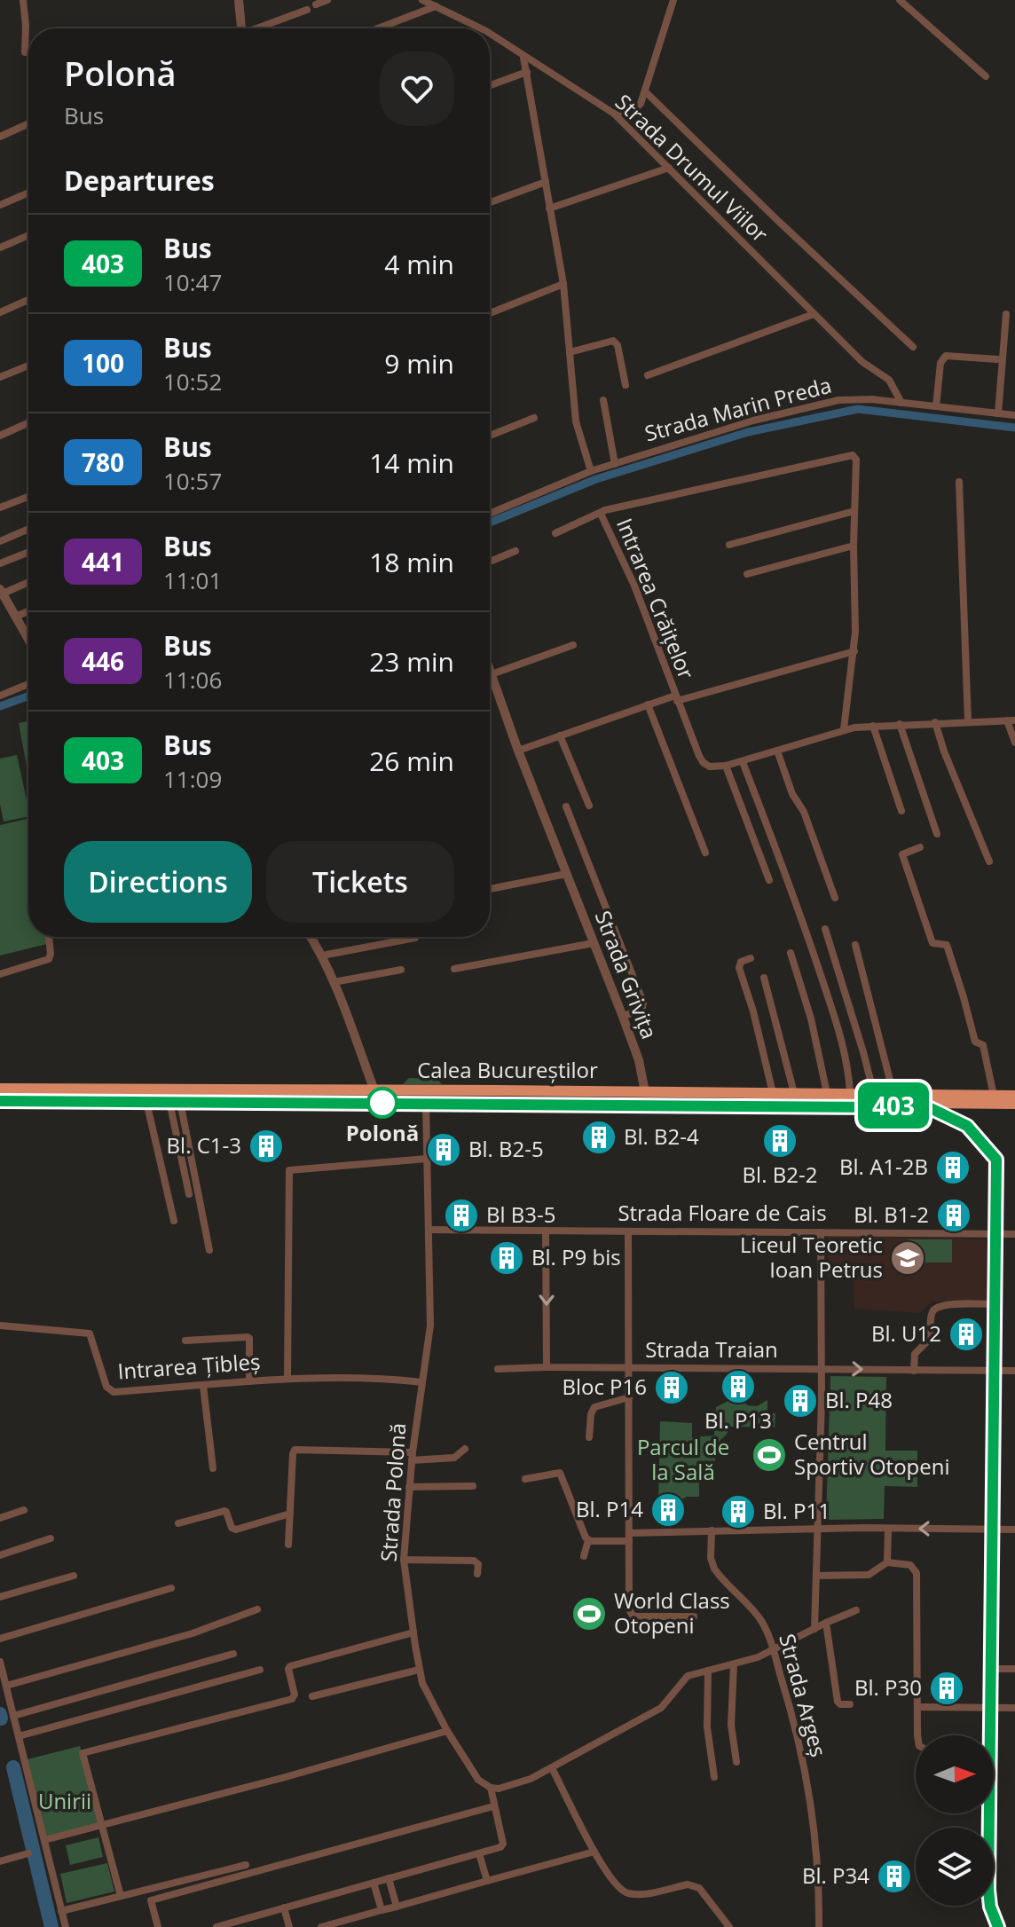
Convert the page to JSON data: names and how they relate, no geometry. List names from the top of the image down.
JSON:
{
  "streets": {
    "highway": ["Calea Bucureștilor"],
    "street": [
      "Strada Drumul Viilor",
      "Strada Marin Preda",
      "Intrarea Crăițelor",
      "Strada Grivița",
      "Strada Floare de Cais",
      "Strada Traian",
      "Intrarea Țibleș",
      "Strada Polonă",
      "Strada Argeș"
    ]
  },
  "crossings": [
    ["Strada Drumul Viilor", "Strada Marin Preda"],
    ["Intrarea Crăițelor", "Strada Grivița"],
    ["Strada Grivița", "Calea Bucureștilor"],
    ["Calea Bucureștilor", "Strada Polonă"],
    ["Strada Floare de Cais", "Strada Polonă"],
    ["Intrarea Țibleș", "Strada Polonă"]
  ],
  "parks": ["Parcul de la Sală", "Unirii"],
  "places": {
    "other": ["Polonă"],
    "building": [
      "Bl. B2-4",
      "Bl. B2-2",
      "Bl. C1-3",
      "Bl. B2-5",
      "Bl. A1-2B",
      "Bl B3-5",
      "Bl. B1-2",
      "Bl. P9 bis",
      "Bl. U12",
      "Bl. P13",
      "Bloc P16",
      "Bl. P48",
      "Bl. P14",
      "Bl. P11",
      "Bl. P30",
      "Bl. P34"
    ],
    "school or university": ["Liceul Teoretic Ioan Petrus"],
    "sports": ["Centrul Sportiv Otopeni", "World Class Otopeni"]
  },
  "lines": ["bus line 403"],
  "north": "right",
  "page": {
    "on_map": "403",
    "heading": [
      ["Polonă", "Bus"],
      "Departures"
    ],
    "list": [
      {
        "mark": "403",
        "name": "Bus",
        "note": "10:47",
        "value": "4 min"
      },
      {
        "mark": "100",
        "name": "Bus",
        "note": "10:52",
        "value": "9 min"
      },
      {
        "mark": "780",
        "name": "Bus",
        "note": "10:57",
        "value": "14 min"
      },
      {
        "mark": "441",
        "name": "Bus",
        "note": "11:01",
        "value": "18 min"
      },
      {
        "mark": "446",
        "name": "Bus",
        "note": "11:06",
        "value": "23 min"
      },
      {
        "mark": "403",
        "name": "Bus",
        "note": "11:09",
        "value": "26 min"
      }
    ],
    "buttons": ["Directions", "Tickets"]
  }
}
